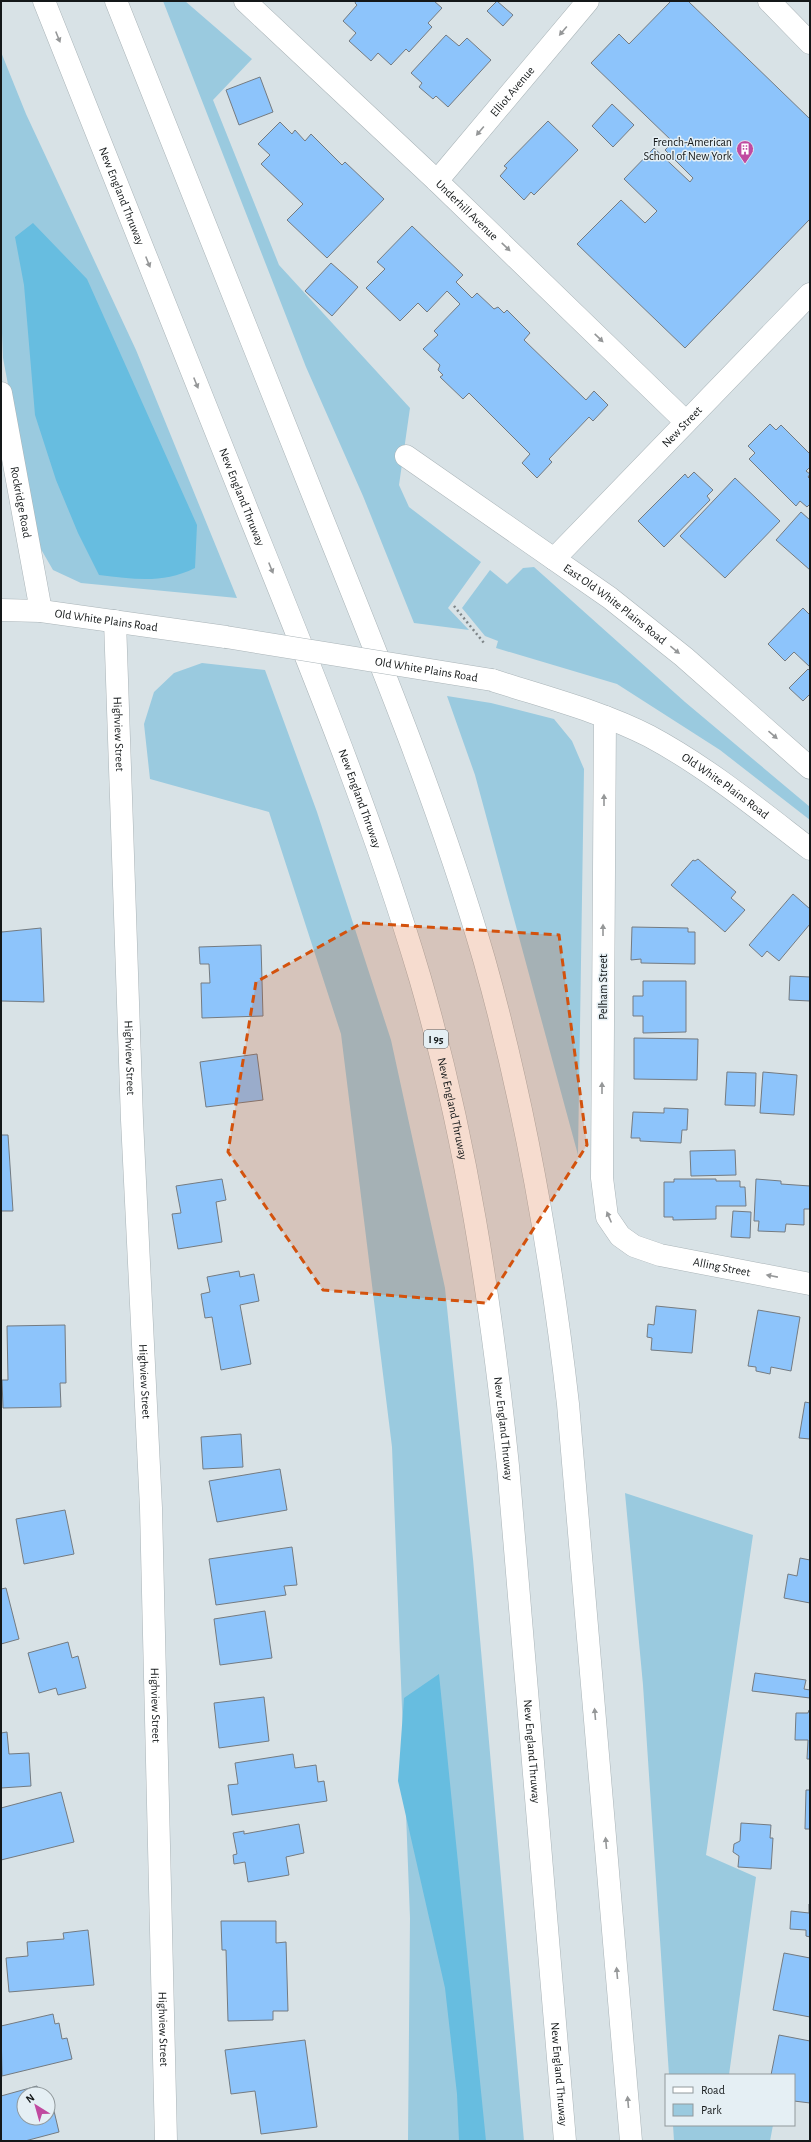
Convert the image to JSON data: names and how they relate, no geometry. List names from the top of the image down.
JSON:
{
  "streets": {
    "main road": [
      "Elliot Avenue",
      "New England Thruway",
      "Underhill Avenue",
      "New Street",
      "Rockridge Road",
      "East Old White Plains Road",
      "Old White Plains Road",
      "Highview Street",
      "Pelham Street",
      "I 95",
      "Alling Street"
    ]
  },
  "crossings": [
    ["Elliot Avenue", "Underhill Avenue"],
    ["Underhill Avenue", "New Street"],
    ["New Street", "East Old White Plains Road"],
    ["Rockridge Road", "Old White Plains Road"],
    ["Old White Plains Road", "Highview Street"],
    ["Old White Plains Road", "Pelham Street"],
    ["Pelham Street", "Alling Street"]
  ],
  "one_way": [
    "Elliot Avenue",
    "Underhill Avenue",
    "East Old White Plains Road",
    "Alling Street"
  ],
  "places": {
    "building": ["French-American School of New York"]
  },
  "legend": ["Road", "Park"],
  "north": "top left"
}
